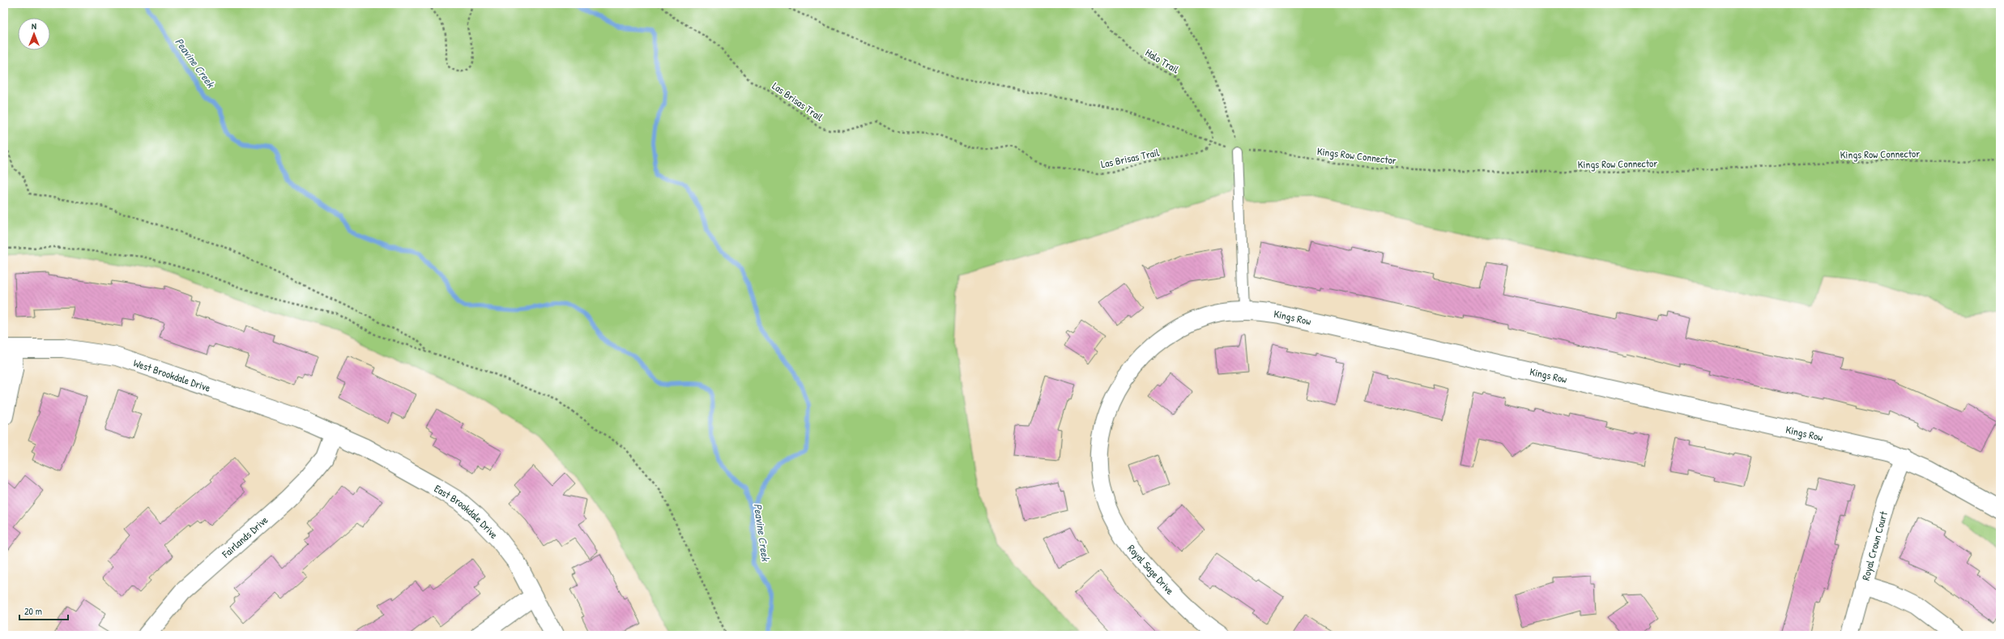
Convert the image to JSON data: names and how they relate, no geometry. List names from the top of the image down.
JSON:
{
  "streets": {
    "street": [
      "Kings Row",
      "West Brookdale Drive",
      "East Brookdale Drive",
      "Fairlands Drive",
      "Royal Crown Court",
      "Royal Sage Drive"
    ],
    "path": ["Halo Trail", "Las Brisas Trail", "Kings Row Connector"]
  },
  "crossings": [
    ["Halo Trail", "Las Brisas Trail"],
    ["Kings Row", "Royal Crown Court"],
    ["Kings Row", "Royal Sage Drive"],
    ["West Brookdale Drive", "East Brookdale Drive"],
    ["West Brookdale Drive", "Fairlands Drive"],
    ["East Brookdale Drive", "Fairlands Drive"]
  ],
  "water": ["Peavine Creek"],
  "scale_bar": "20 m",
  "north": "top"
}
